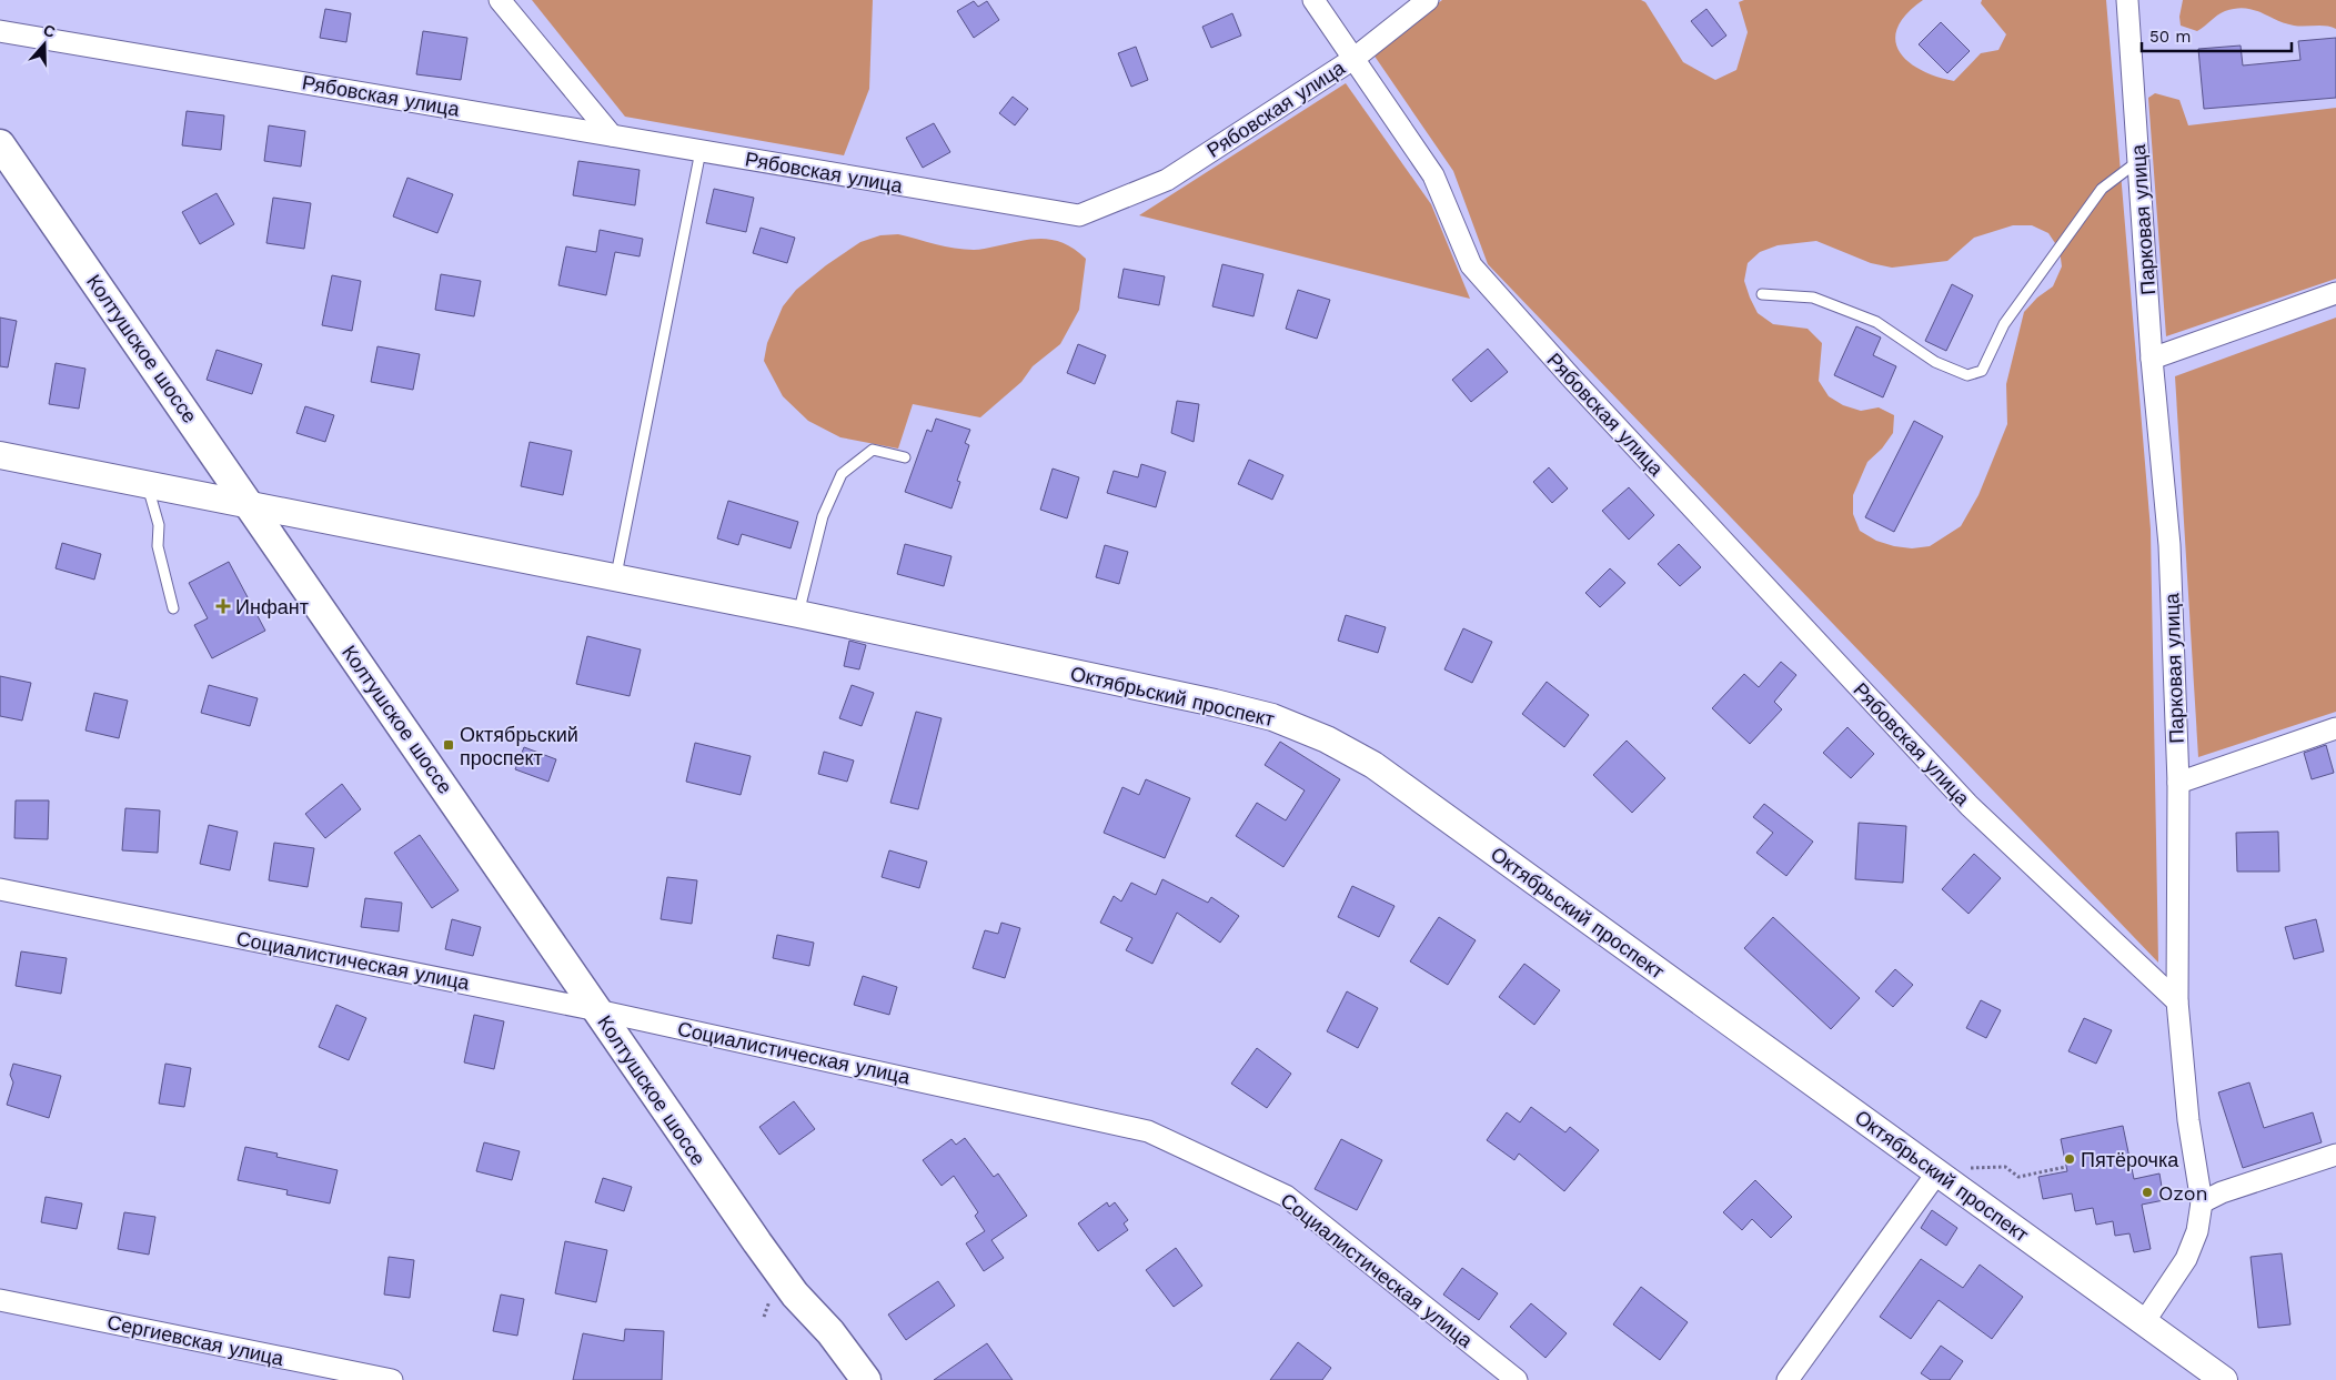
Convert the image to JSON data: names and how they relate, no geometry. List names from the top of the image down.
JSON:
{
  "streets": {
    "main road": ["Колтушское шоссе"],
    "street": [
      "Рябовская улица",
      "Парковая улица",
      "Октябрьский проспект",
      "Социалистическая улица",
      "Сергиевская улица"
    ]
  },
  "crossings": [
    ["Рябовская улица", "Парковая улица"],
    ["Парковая улица", "Октябрьский проспект"],
    ["Колтушское шоссе", "Октябрьский проспект"],
    ["Колтушское шоссе", "Социалистическая улица"]
  ],
  "places": {
    "health": ["Инфант"],
    "transit": ["Октябрьский проспект"],
    "other": ["Пятёрочка", "Ozon"]
  },
  "scale_bar": "50 m",
  "north": "top"
}
